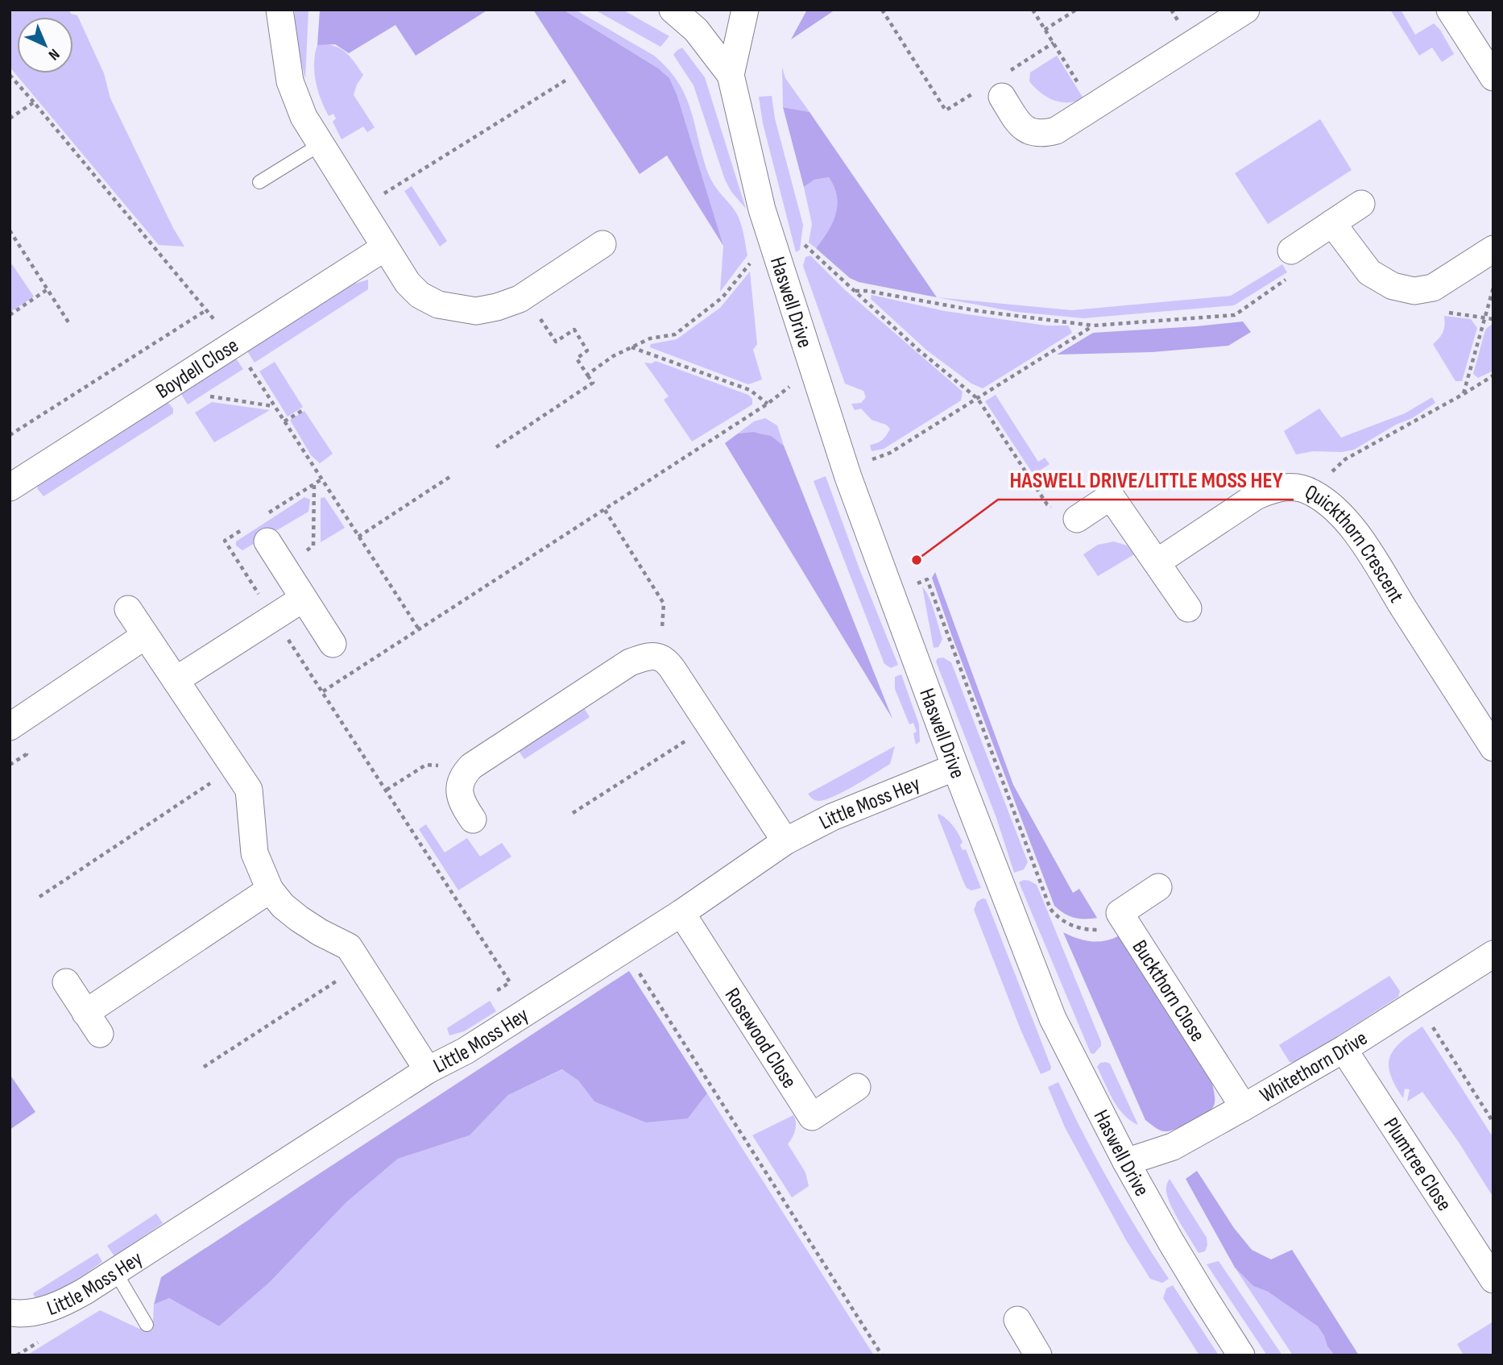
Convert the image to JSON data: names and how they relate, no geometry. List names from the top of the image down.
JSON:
{
  "streets": {
    "street": [
      "Haswell Drive",
      "Boydell Close",
      "Quickthorn Crescent",
      "Little Moss Hey",
      "Buckthorn Close",
      "Rosewood Close",
      "Whitethorn Drive",
      "Plumtree Close"
    ]
  },
  "crossings": [
    ["Haswell Drive", "Little Moss Hey"],
    ["Haswell Drive", "Whitethorn Drive"],
    ["Little Moss Hey", "Rosewood Close"],
    ["Buckthorn Close", "Whitethorn Drive"],
    ["Whitethorn Drive", "Plumtree Close"]
  ],
  "places": ["HASWELL DRIVE/LITTLE MOSS HEY"],
  "north": "bottom right"
}
